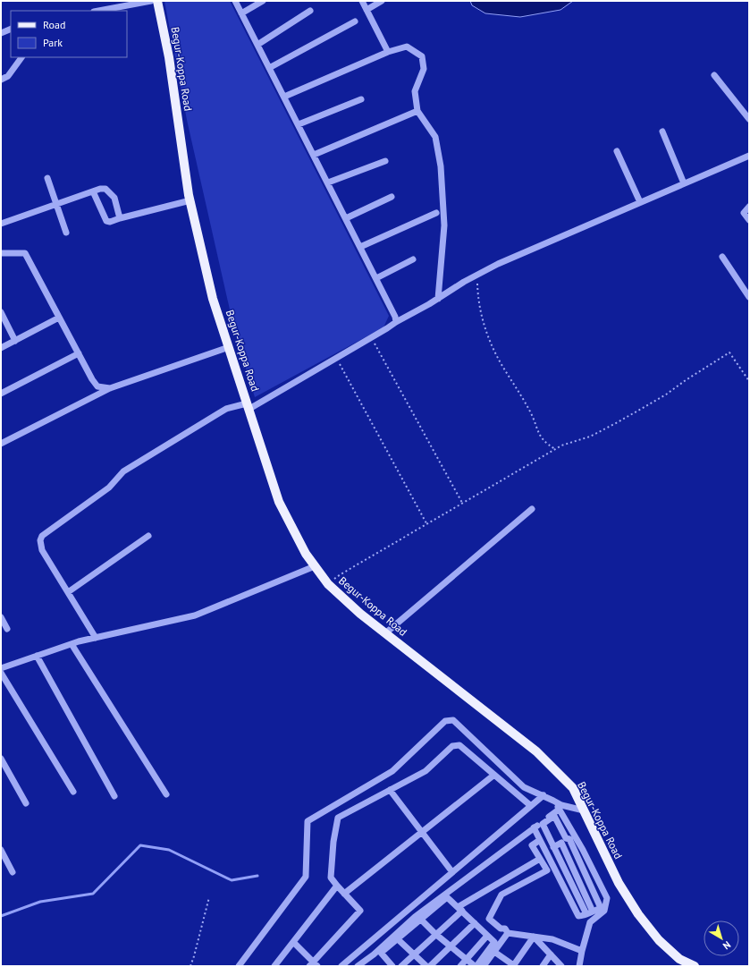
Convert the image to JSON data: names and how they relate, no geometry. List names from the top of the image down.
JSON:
{
  "streets": {
    "main road": ["Begur-Koppa Road"]
  },
  "legend": ["Road", "Park"],
  "north": "bottom right"
}
